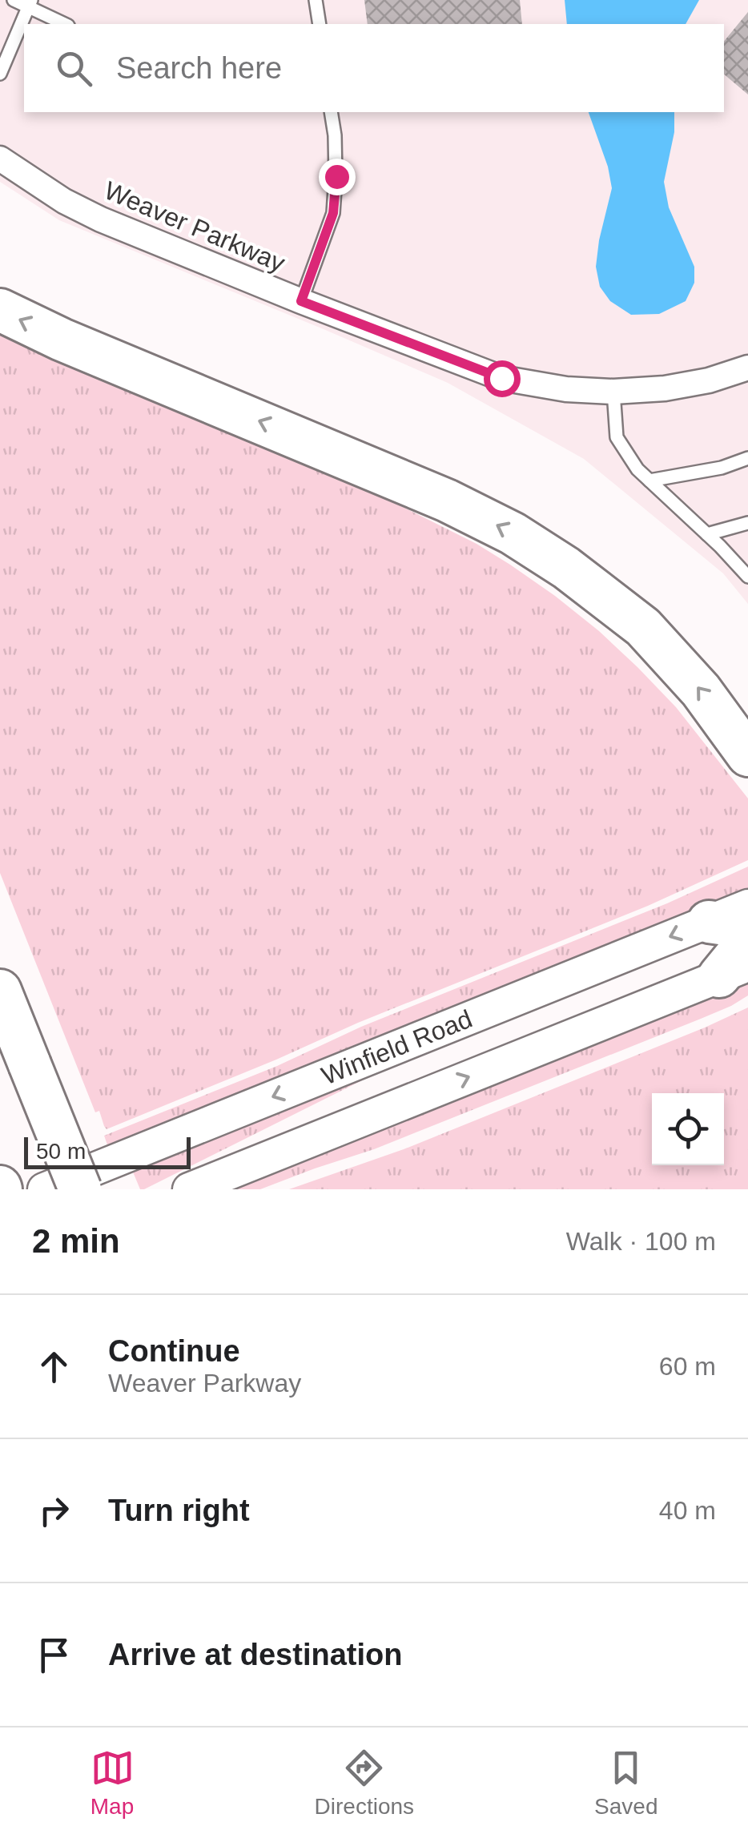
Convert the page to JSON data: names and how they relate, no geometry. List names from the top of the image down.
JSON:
{
  "streets": {
    "main road": ["Winfield Road"],
    "street": ["Weaver Parkway"]
  },
  "scale_bar": "50 m",
  "page": {
    "search": "Search here",
    "scale": "50 m",
    "heading": ["2 min", "Walk · 100 m"],
    "list": [
      ["Continue", "Weaver Parkway", "60 m"],
      ["Turn right", "40 m"],
      "Arrive at destination"
    ],
    "nav": ["Map", "Directions", "Saved"]
  }
}
